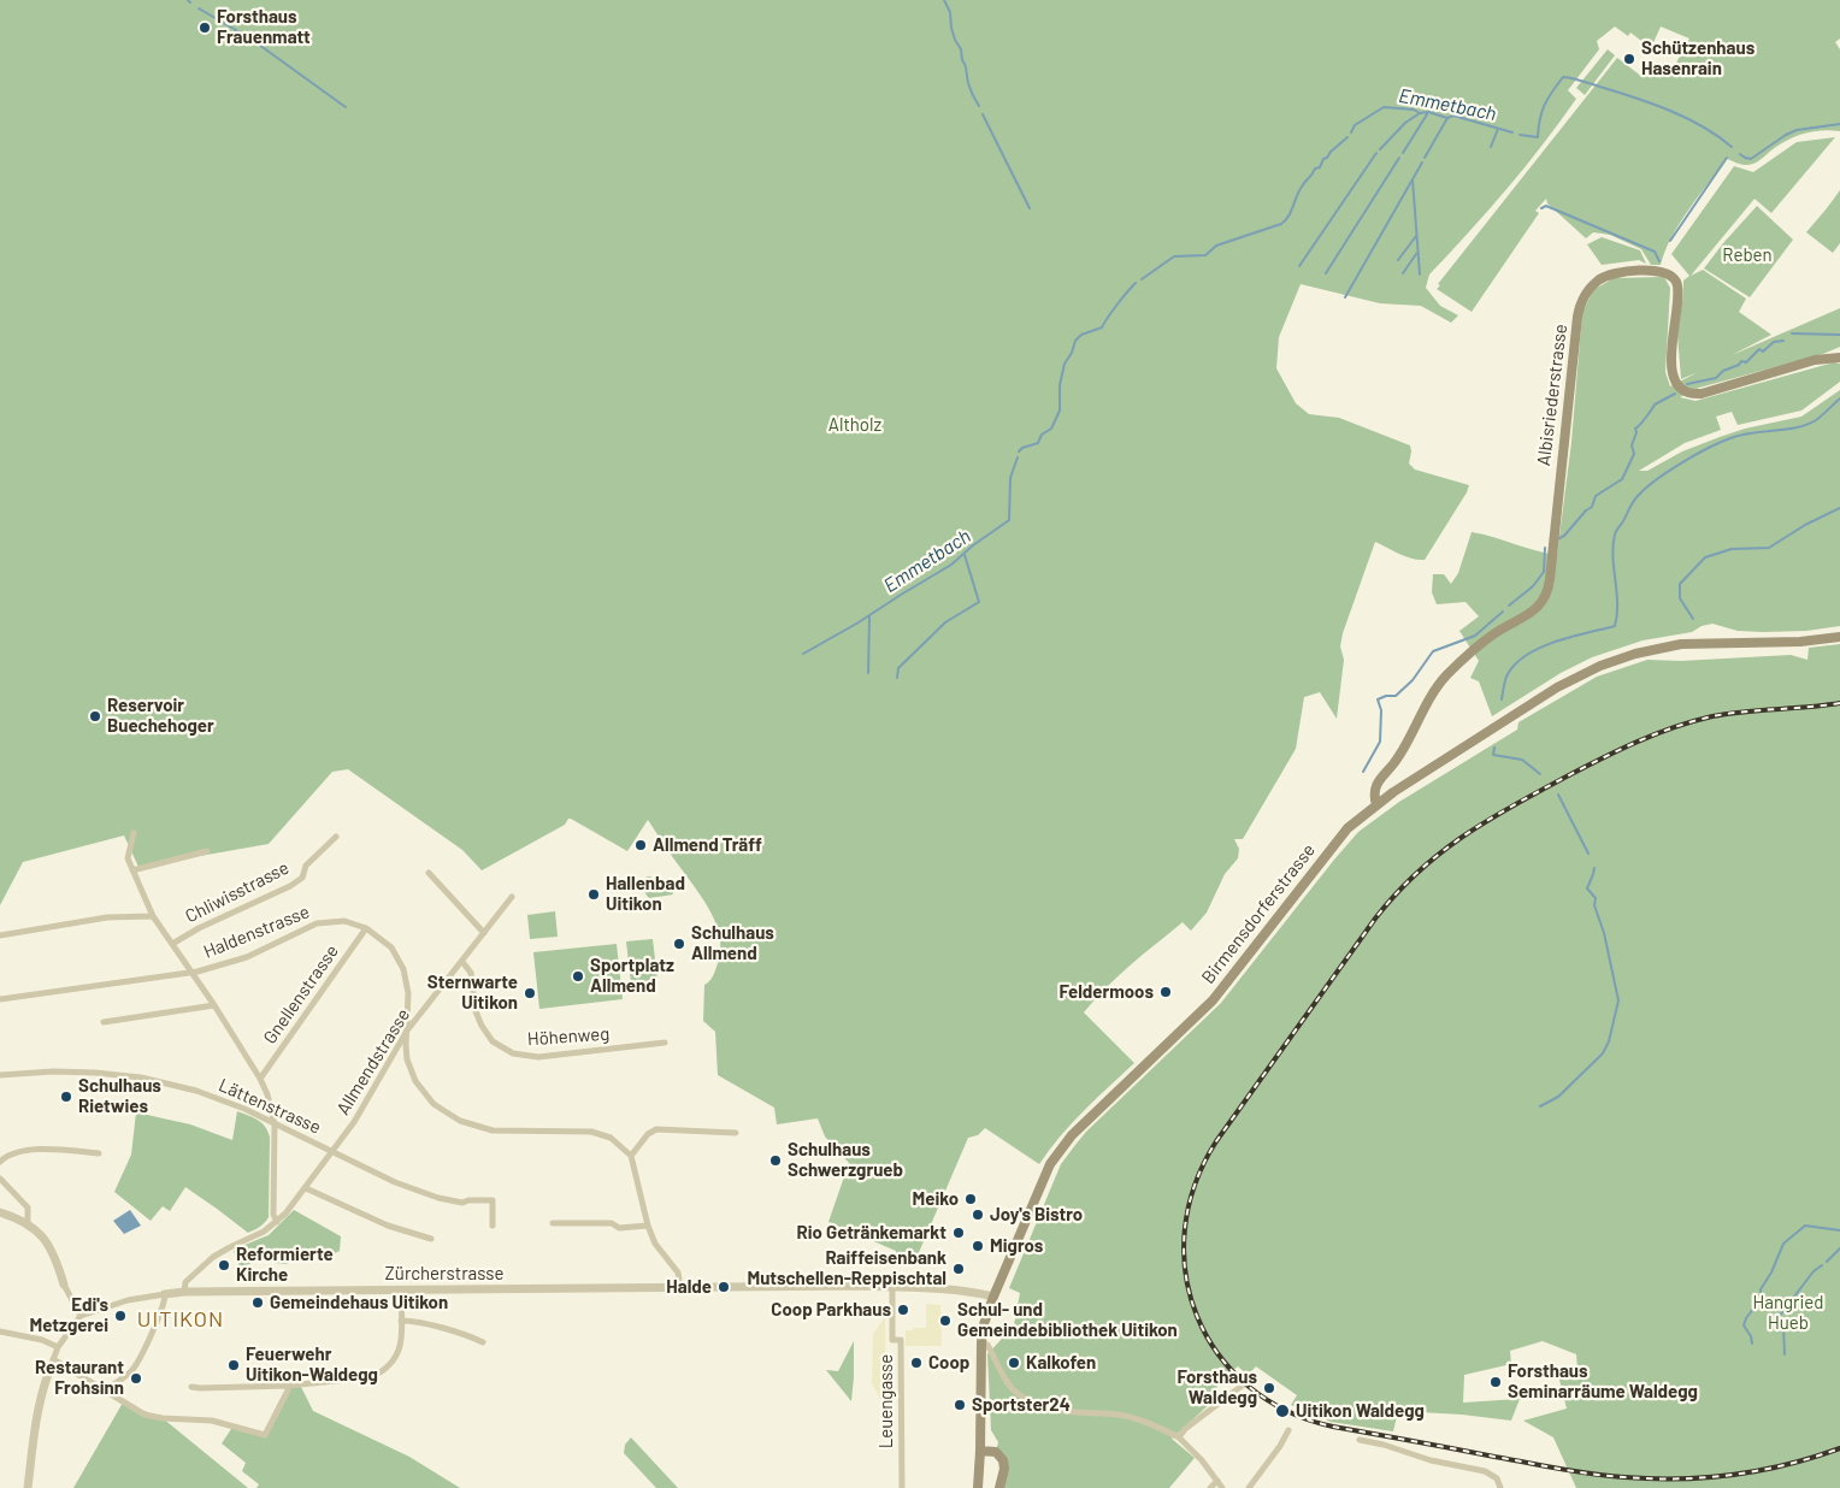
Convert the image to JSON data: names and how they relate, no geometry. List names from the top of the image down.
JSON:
{
  "streets": {
    "main road": ["Albisriederstrasse", "Birmensdorferstrasse"],
    "street": [
      "Chliwisstrasse",
      "Haldenstrasse",
      "Gnellenstrasse",
      "Höhenweg",
      "Allmendstrasse",
      "Lättenstrasse",
      "Zürcherstrasse",
      "Leuengasse"
    ]
  },
  "crossings": [
    ["Albisriederstrasse", "Birmensdorferstrasse"],
    ["Birmensdorferstrasse", "Zürcherstrasse"],
    ["Haldenstrasse", "Gnellenstrasse"],
    ["Haldenstrasse", "Allmendstrasse"],
    ["Höhenweg", "Allmendstrasse"],
    ["Allmendstrasse", "Lättenstrasse"],
    ["Allmendstrasse", "Zürcherstrasse"],
    ["Zürcherstrasse", "Leuengasse"]
  ],
  "districts": ["UITIKON"],
  "water": ["Emmetbach"],
  "parks": ["Reben", "Altholz", "Hangried Hueb"],
  "places": [
    "Forsthaus Frauenmatt",
    "Schützenhaus Hasenrain",
    "Reservoir Buechehoger",
    "Allmend Träff",
    "Hallenbad Uitikon",
    "Schulhaus Allmend",
    "Sportplatz Allmend",
    "Feldermoos",
    "Sternwarte Uitikon",
    "Schulhaus Rietwies",
    "Schulhaus Schwerzgrueb",
    "Meiko",
    "Joy's Bistro",
    "Rio Getränkemarkt",
    "Migros",
    "Reformierte Kirche",
    "Raiffeisenbank Mutschellen-Reppischtal",
    "Halde",
    "Gemeindehaus Uitikon",
    "Coop Parkhaus",
    "Edi's Metzgerei",
    "Schul- und Gemeindebibliothek Uitikon",
    "Coop",
    "Kalkofen",
    "Feuerwehr Uitikon-Waldegg",
    "Restaurant Frohsinn",
    "Forsthaus Seminarräume Waldegg",
    "Forsthaus Waldegg",
    "Sportster24",
    "Uitikon Waldegg"
  ]
}
